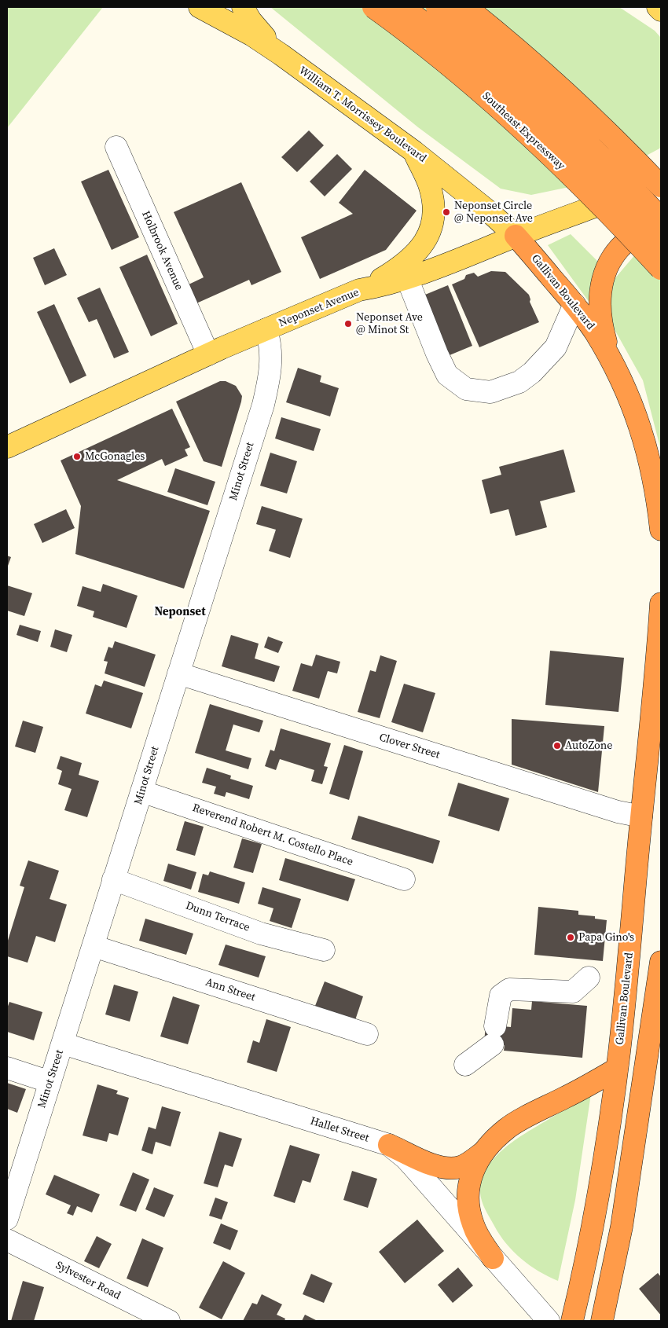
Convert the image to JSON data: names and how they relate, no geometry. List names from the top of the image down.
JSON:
{
  "streets": {
    "highway": ["Southeast Expressway", "Gallivan Boulevard"],
    "main road": ["William T. Morrissey Boulevard", "Neponset Avenue"],
    "street": [
      "Holbrook Avenue",
      "Minot Street",
      "Clover Street",
      "Reverend Robert M. Costello Place",
      "Dunn Terrace",
      "Ann Street",
      "Hallet Street",
      "Sylvester Road"
    ]
  },
  "crossings": [
    ["William T. Morrissey Boulevard", "Gallivan Boulevard"],
    ["William T. Morrissey Boulevard", "Neponset Avenue"],
    ["Holbrook Avenue", "Neponset Avenue"],
    ["Gallivan Boulevard", "Neponset Avenue"],
    ["Gallivan Boulevard", "Clover Street"],
    ["Neponset Avenue", "Minot Street"],
    ["Minot Street", "Clover Street"],
    ["Minot Street", "Reverend Robert M. Costello Place"],
    ["Minot Street", "Dunn Terrace"],
    ["Minot Street", "Ann Street"],
    ["Minot Street", "Hallet Street"]
  ],
  "districts": ["Neponset"],
  "places": [
    "Neponset Circle @ Neponset Ave",
    "Neponset Ave @ Minot St",
    "McGonagles",
    "AutoZone",
    "Papa Gino's"
  ]
}
